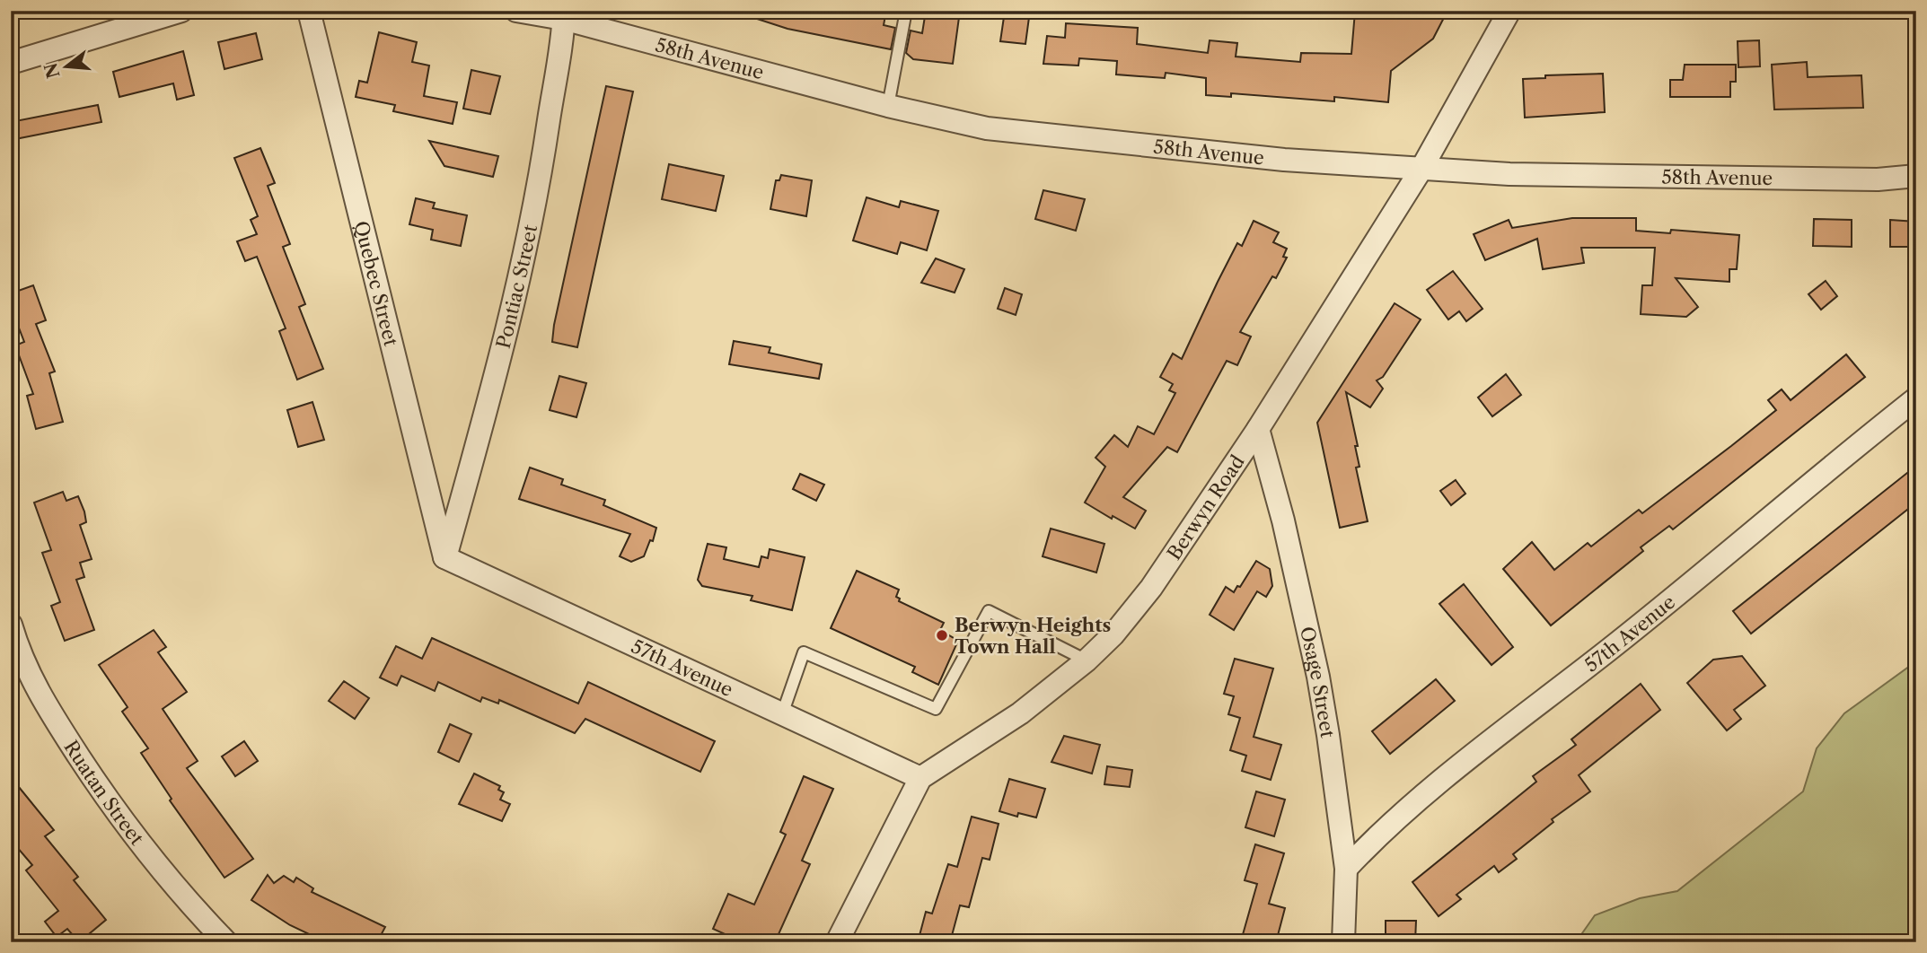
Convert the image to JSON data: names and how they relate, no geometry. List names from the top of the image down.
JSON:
{
  "streets": {
    "street": [
      "58th Avenue",
      "Quebec Street",
      "Pontiac Street",
      "Berwyn Road",
      "57th Avenue",
      "Osage Street",
      "Ruatan Street"
    ]
  },
  "crossings": [
    ["58th Avenue", "Pontiac Street"],
    ["58th Avenue", "Berwyn Road"],
    ["Quebec Street", "Pontiac Street"],
    ["Quebec Street", "57th Avenue"],
    ["Pontiac Street", "57th Avenue"],
    ["Berwyn Road", "57th Avenue"],
    ["Berwyn Road", "Osage Street"],
    ["57th Avenue", "Osage Street"]
  ],
  "places": ["Berwyn Heights Town Hall"],
  "north": "left"
}
